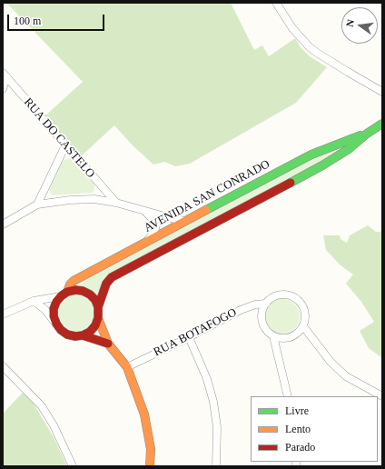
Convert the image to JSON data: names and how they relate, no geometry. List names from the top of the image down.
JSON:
{
  "streets": {
    "street": ["RUA DO CASTELO", "AVENIDA SAN CONRADO", "RUA BOTAFOGO"]
  },
  "legend": ["Livre", "Lento", "Parado"],
  "scale_bar": "100 m",
  "north": "left"
}
